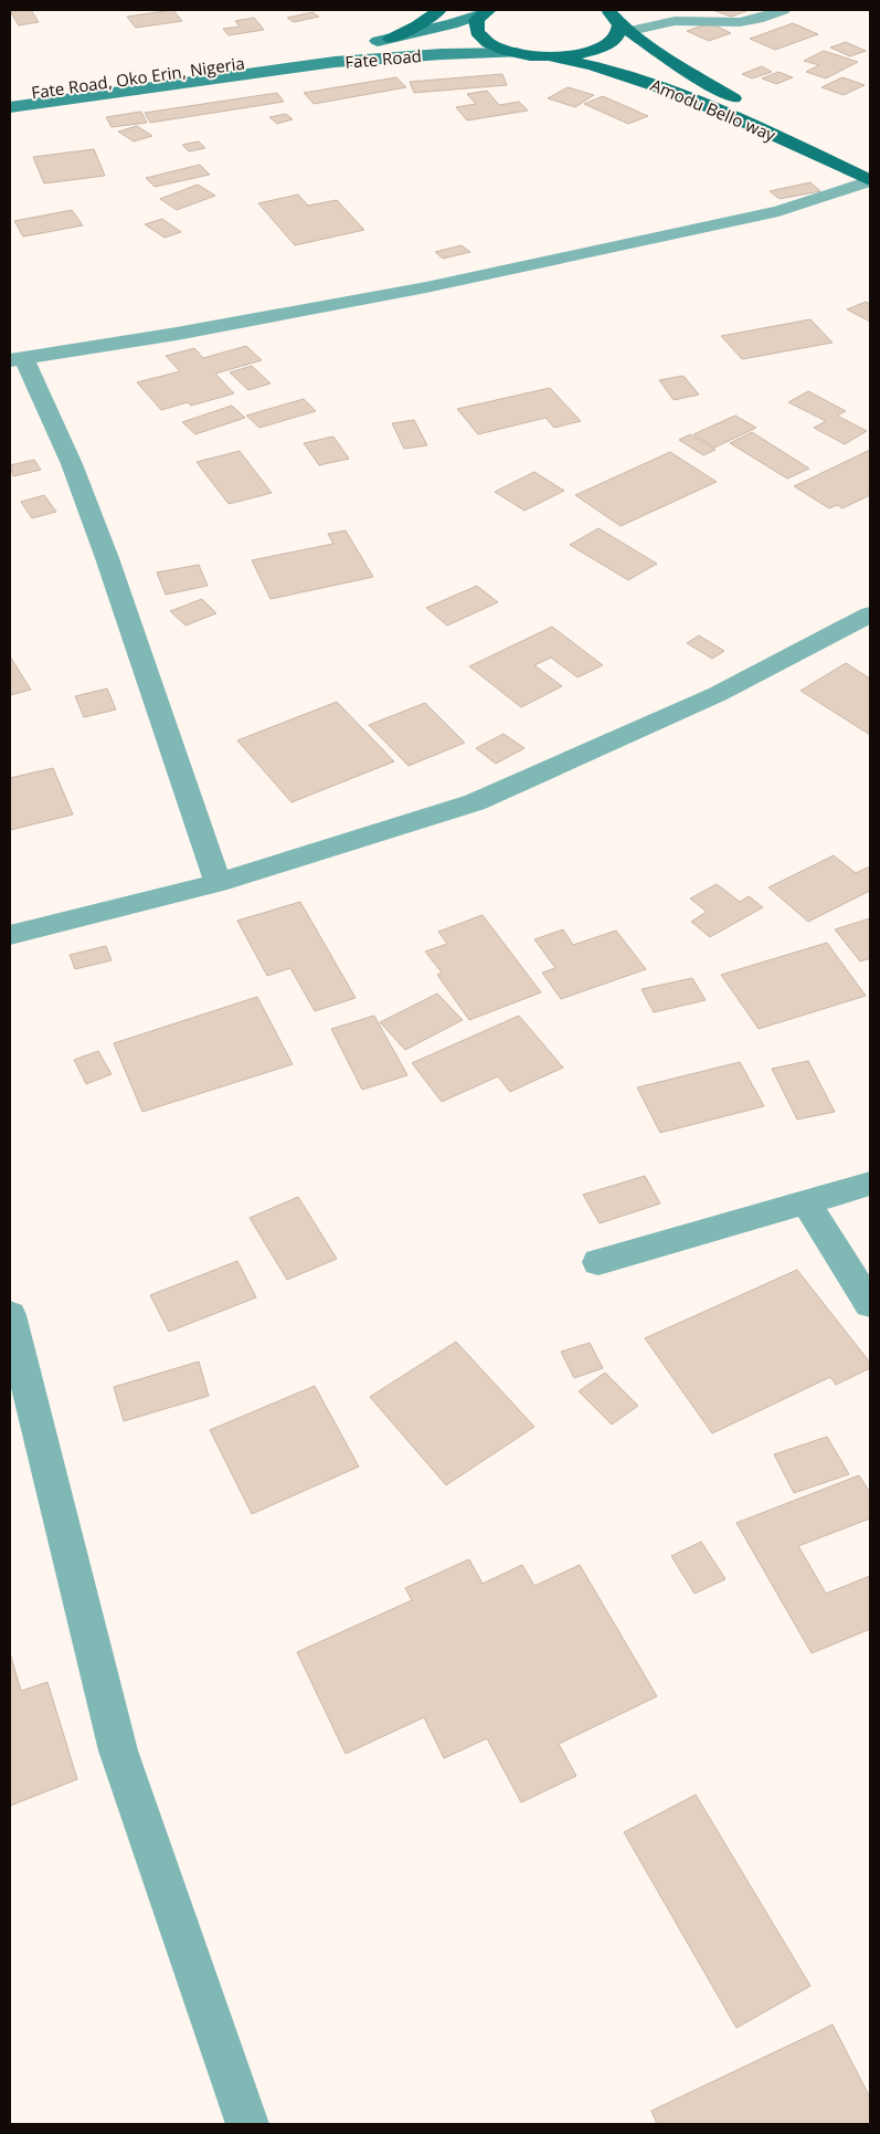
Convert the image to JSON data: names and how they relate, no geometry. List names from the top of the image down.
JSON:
{
  "streets": {
    "main road": ["Amodu Bello way"],
    "street": ["Fate Road", "Fate Road, Oko Erin, Nigeria"]
  },
  "crossings": [
    ["Fate Road", "Fate Road, Oko Erin, Nigeria"]
  ]
}
